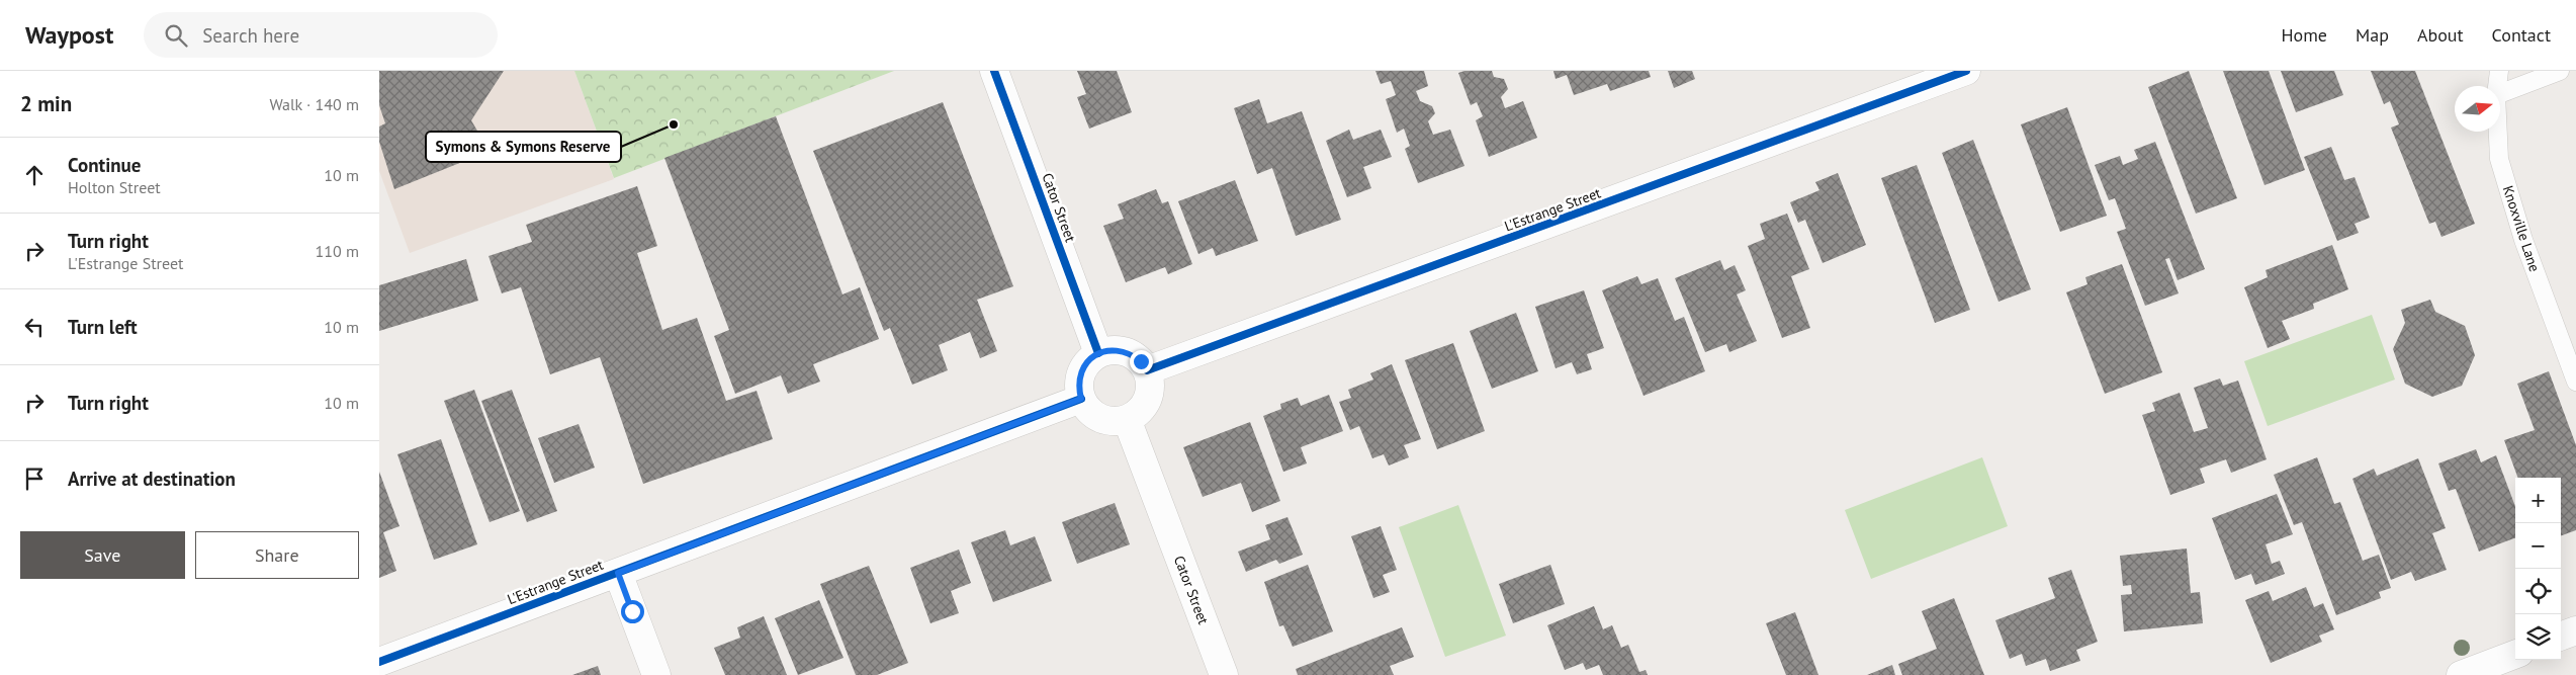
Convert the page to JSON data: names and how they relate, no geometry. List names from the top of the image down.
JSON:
{
  "streets": {
    "street": ["Cator Street", "L'Estrange Street"],
    "lane": ["Knoxville Lane"]
  },
  "crossings": [
    ["Cator Street", "L'Estrange Street"]
  ],
  "places": ["Symons & Symons Reserve"],
  "north": "right",
  "page": {
    "header": "Waypost",
    "search": "Search here",
    "nav": [
      "Home",
      "Map",
      "About",
      "Contact"
    ],
    "heading": ["2 min", "Walk · 140 m"],
    "list": [
      ["Continue", "Holton Street", "10 m"],
      ["Turn right", "L'Estrange Street", "110 m"],
      ["Turn left", "10 m"],
      ["Turn right", "10 m"],
      "Arrive at destination"
    ],
    "map_buttons": ["+", "−"],
    "buttons": ["Save", "Share"]
  }
}
